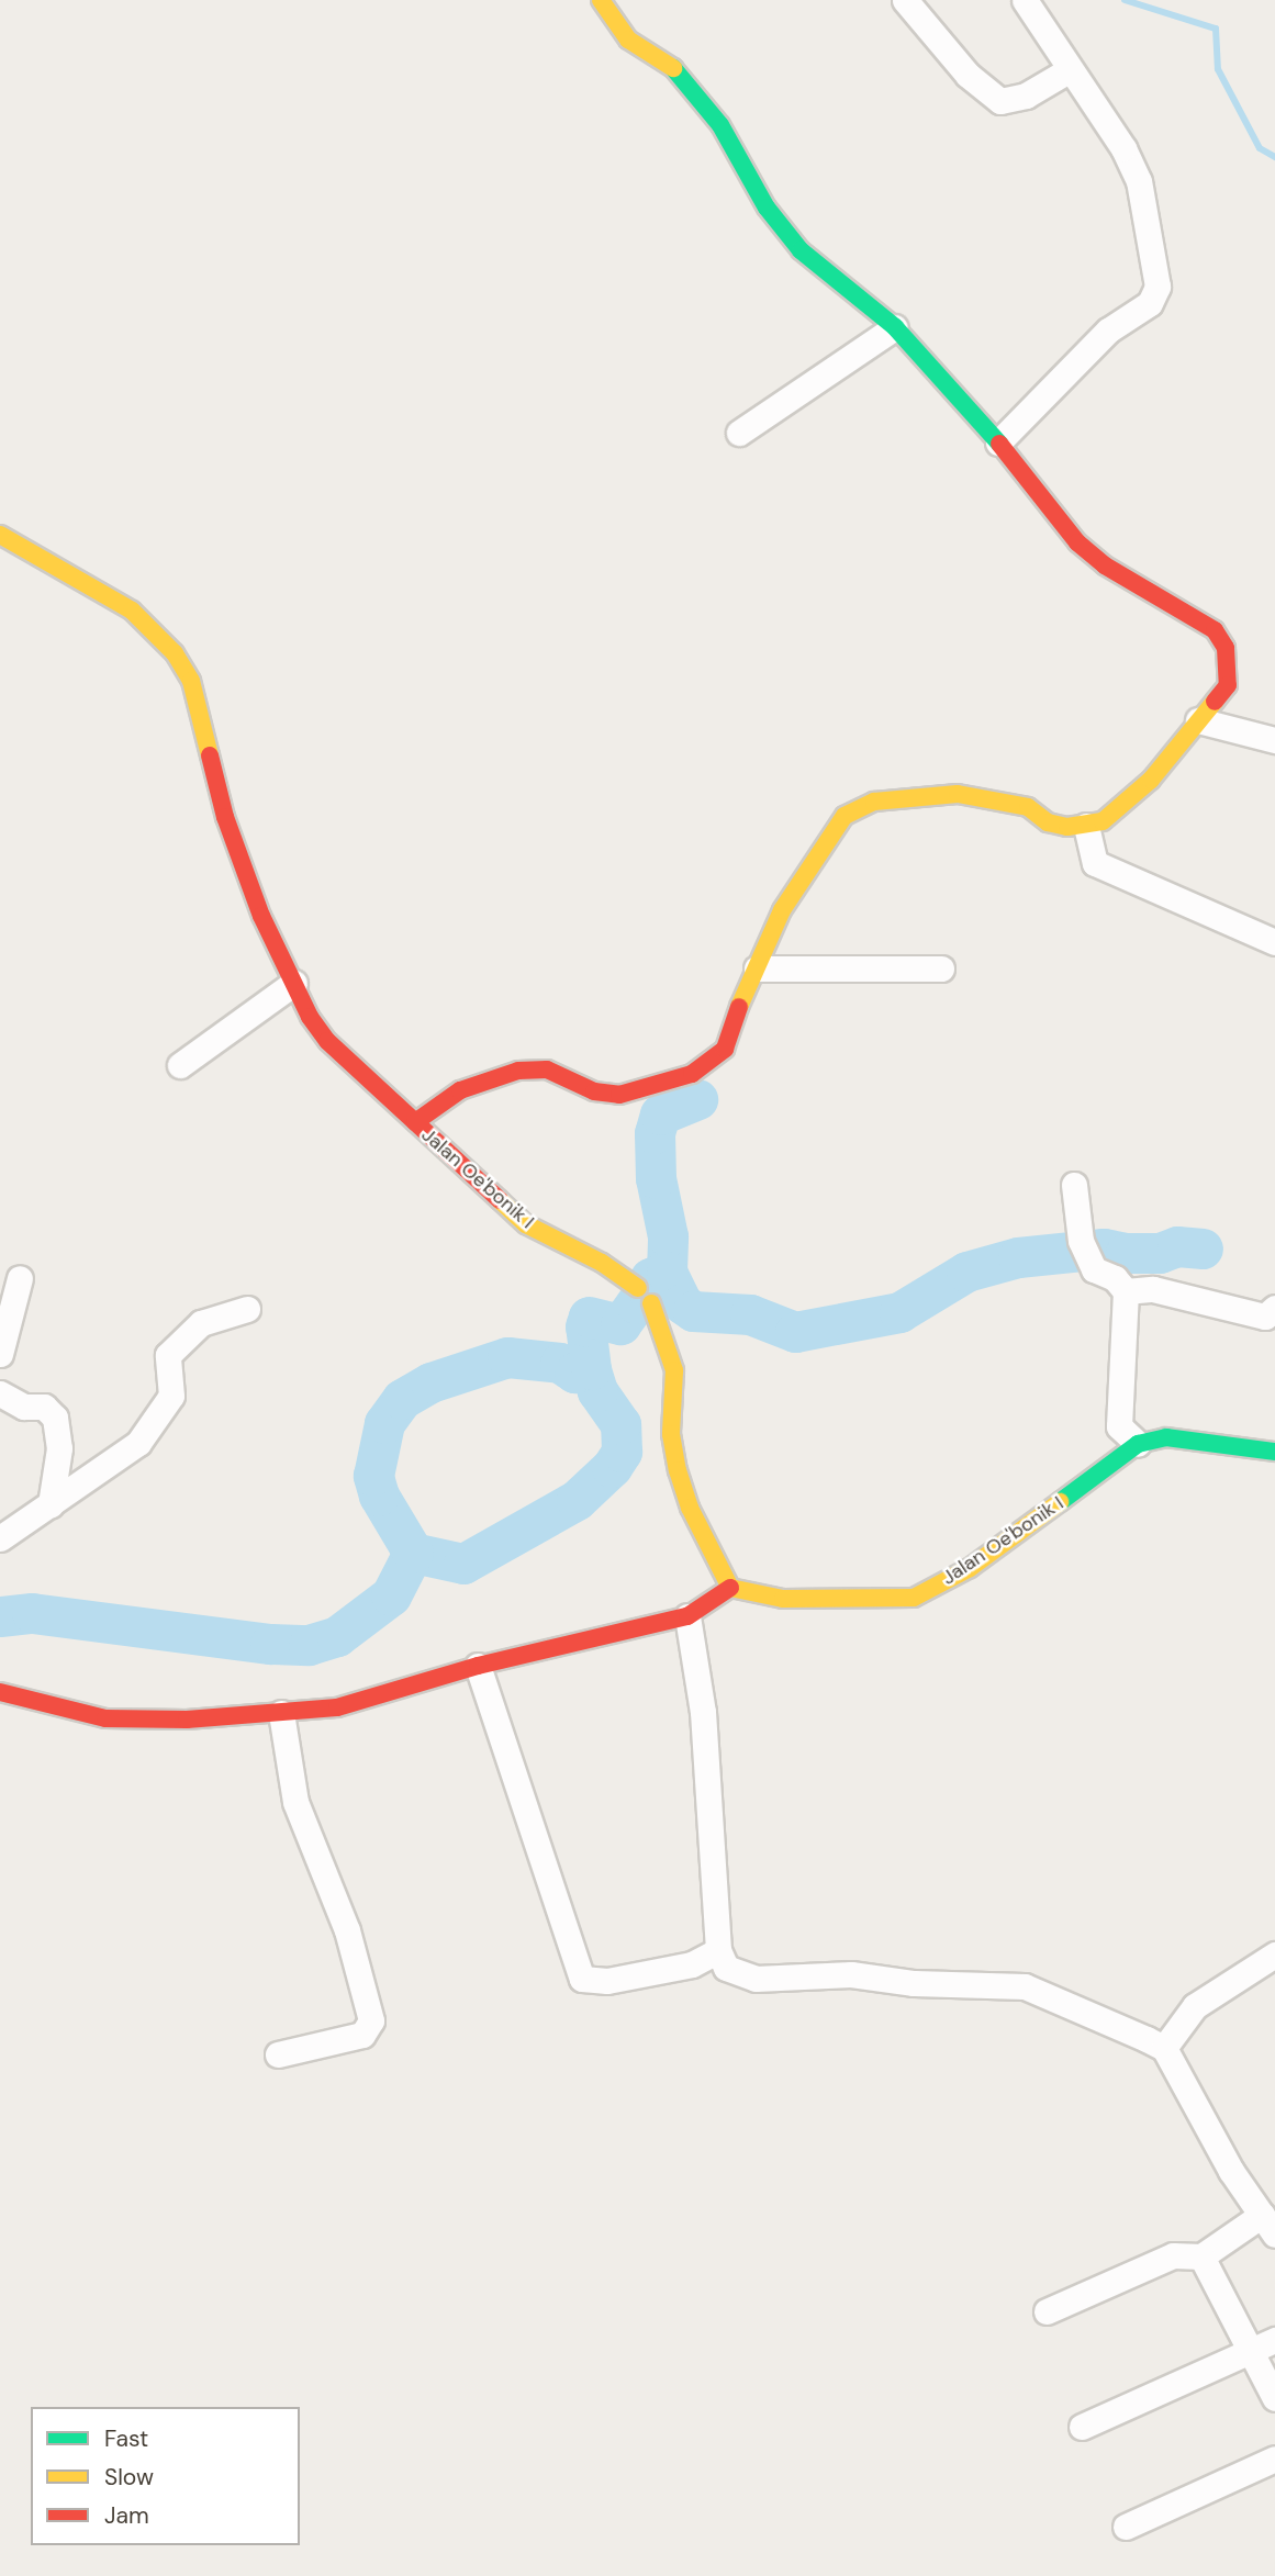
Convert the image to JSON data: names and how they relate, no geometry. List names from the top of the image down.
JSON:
{
  "streets": {
    "street": ["Jalan Oe'bonik I"]
  },
  "legend": ["Fast", "Slow", "Jam"]
}
